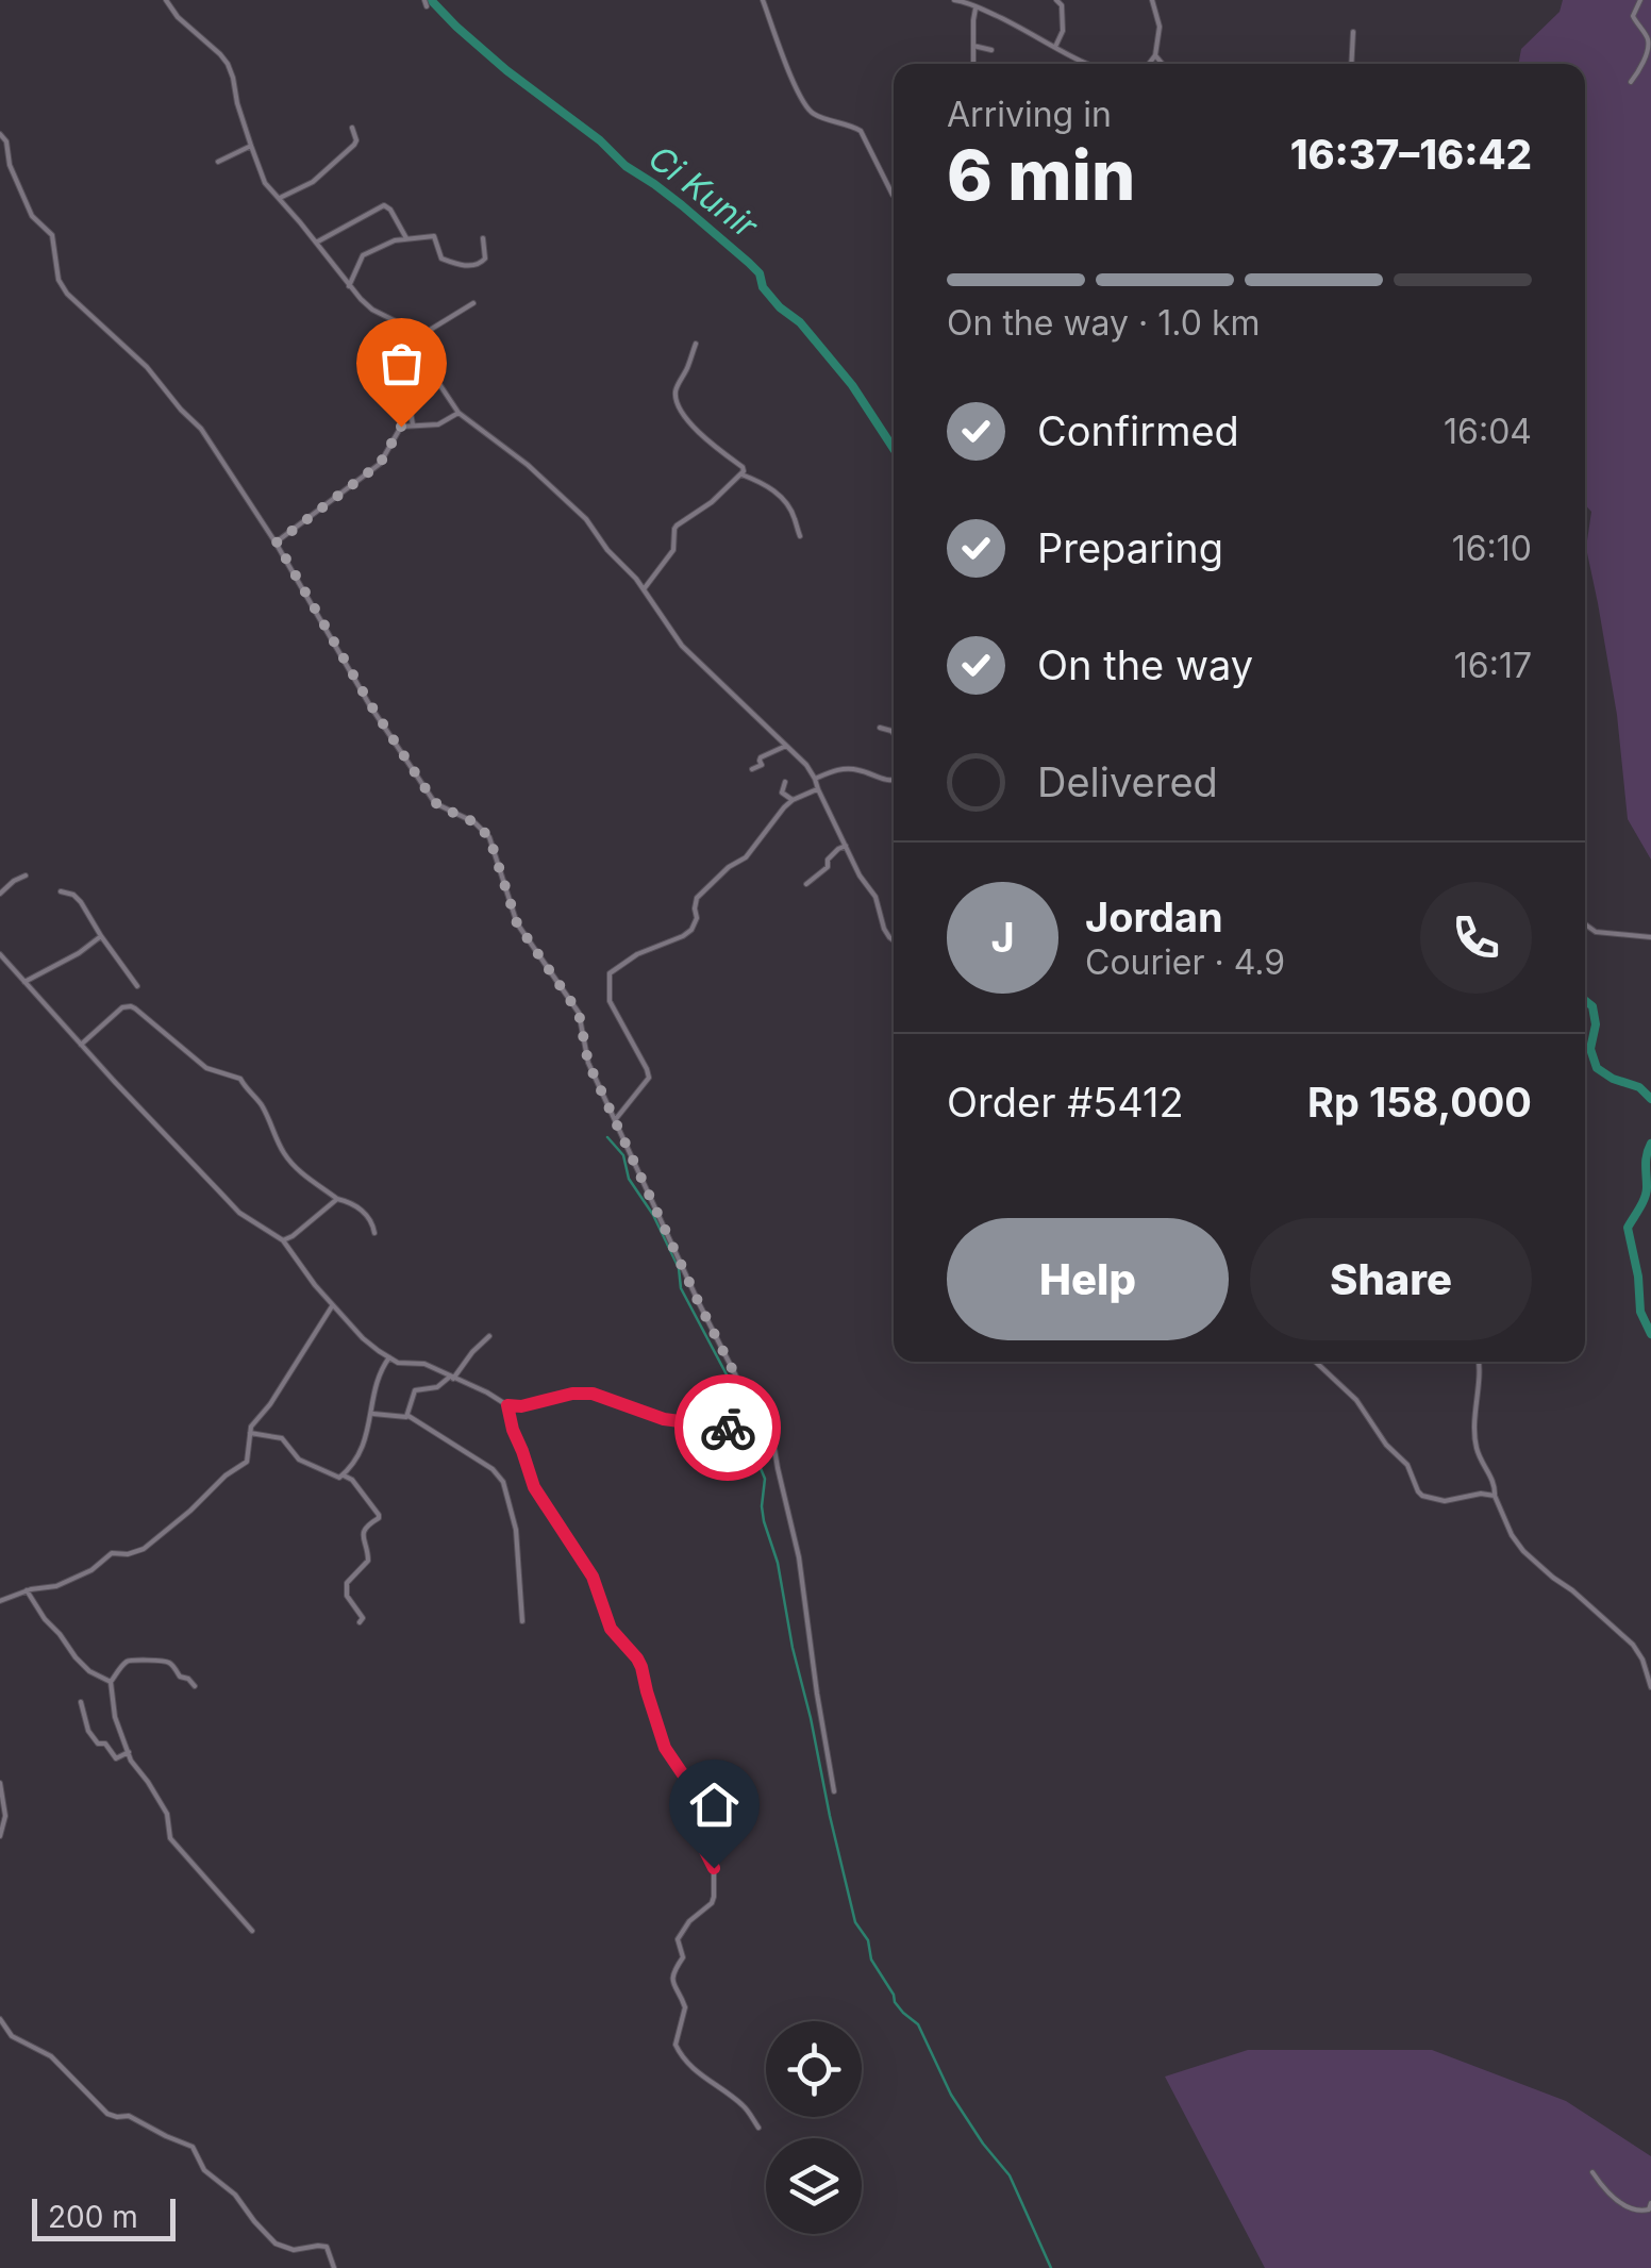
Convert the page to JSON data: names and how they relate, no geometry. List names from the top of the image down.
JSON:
{
  "water": ["Ci Kunir"],
  "scale_bar": "200 m",
  "page": {
    "heading": ["6 min", "Arriving in", "16:37–16:42"],
    "panel": [
      "Jordan",
      "Courier · 4.9",
      "Order #5412",
      "Rp 158,000"
    ],
    "bar": "On the way · 1.0 km",
    "list": [
      ["Confirmed", "16:04"],
      ["Preparing", "16:10"],
      ["On the way", "16:17"],
      "Delivered"
    ],
    "round": "J",
    "buttons": ["Help", "Share"],
    "scale": "200 m"
  }
}
